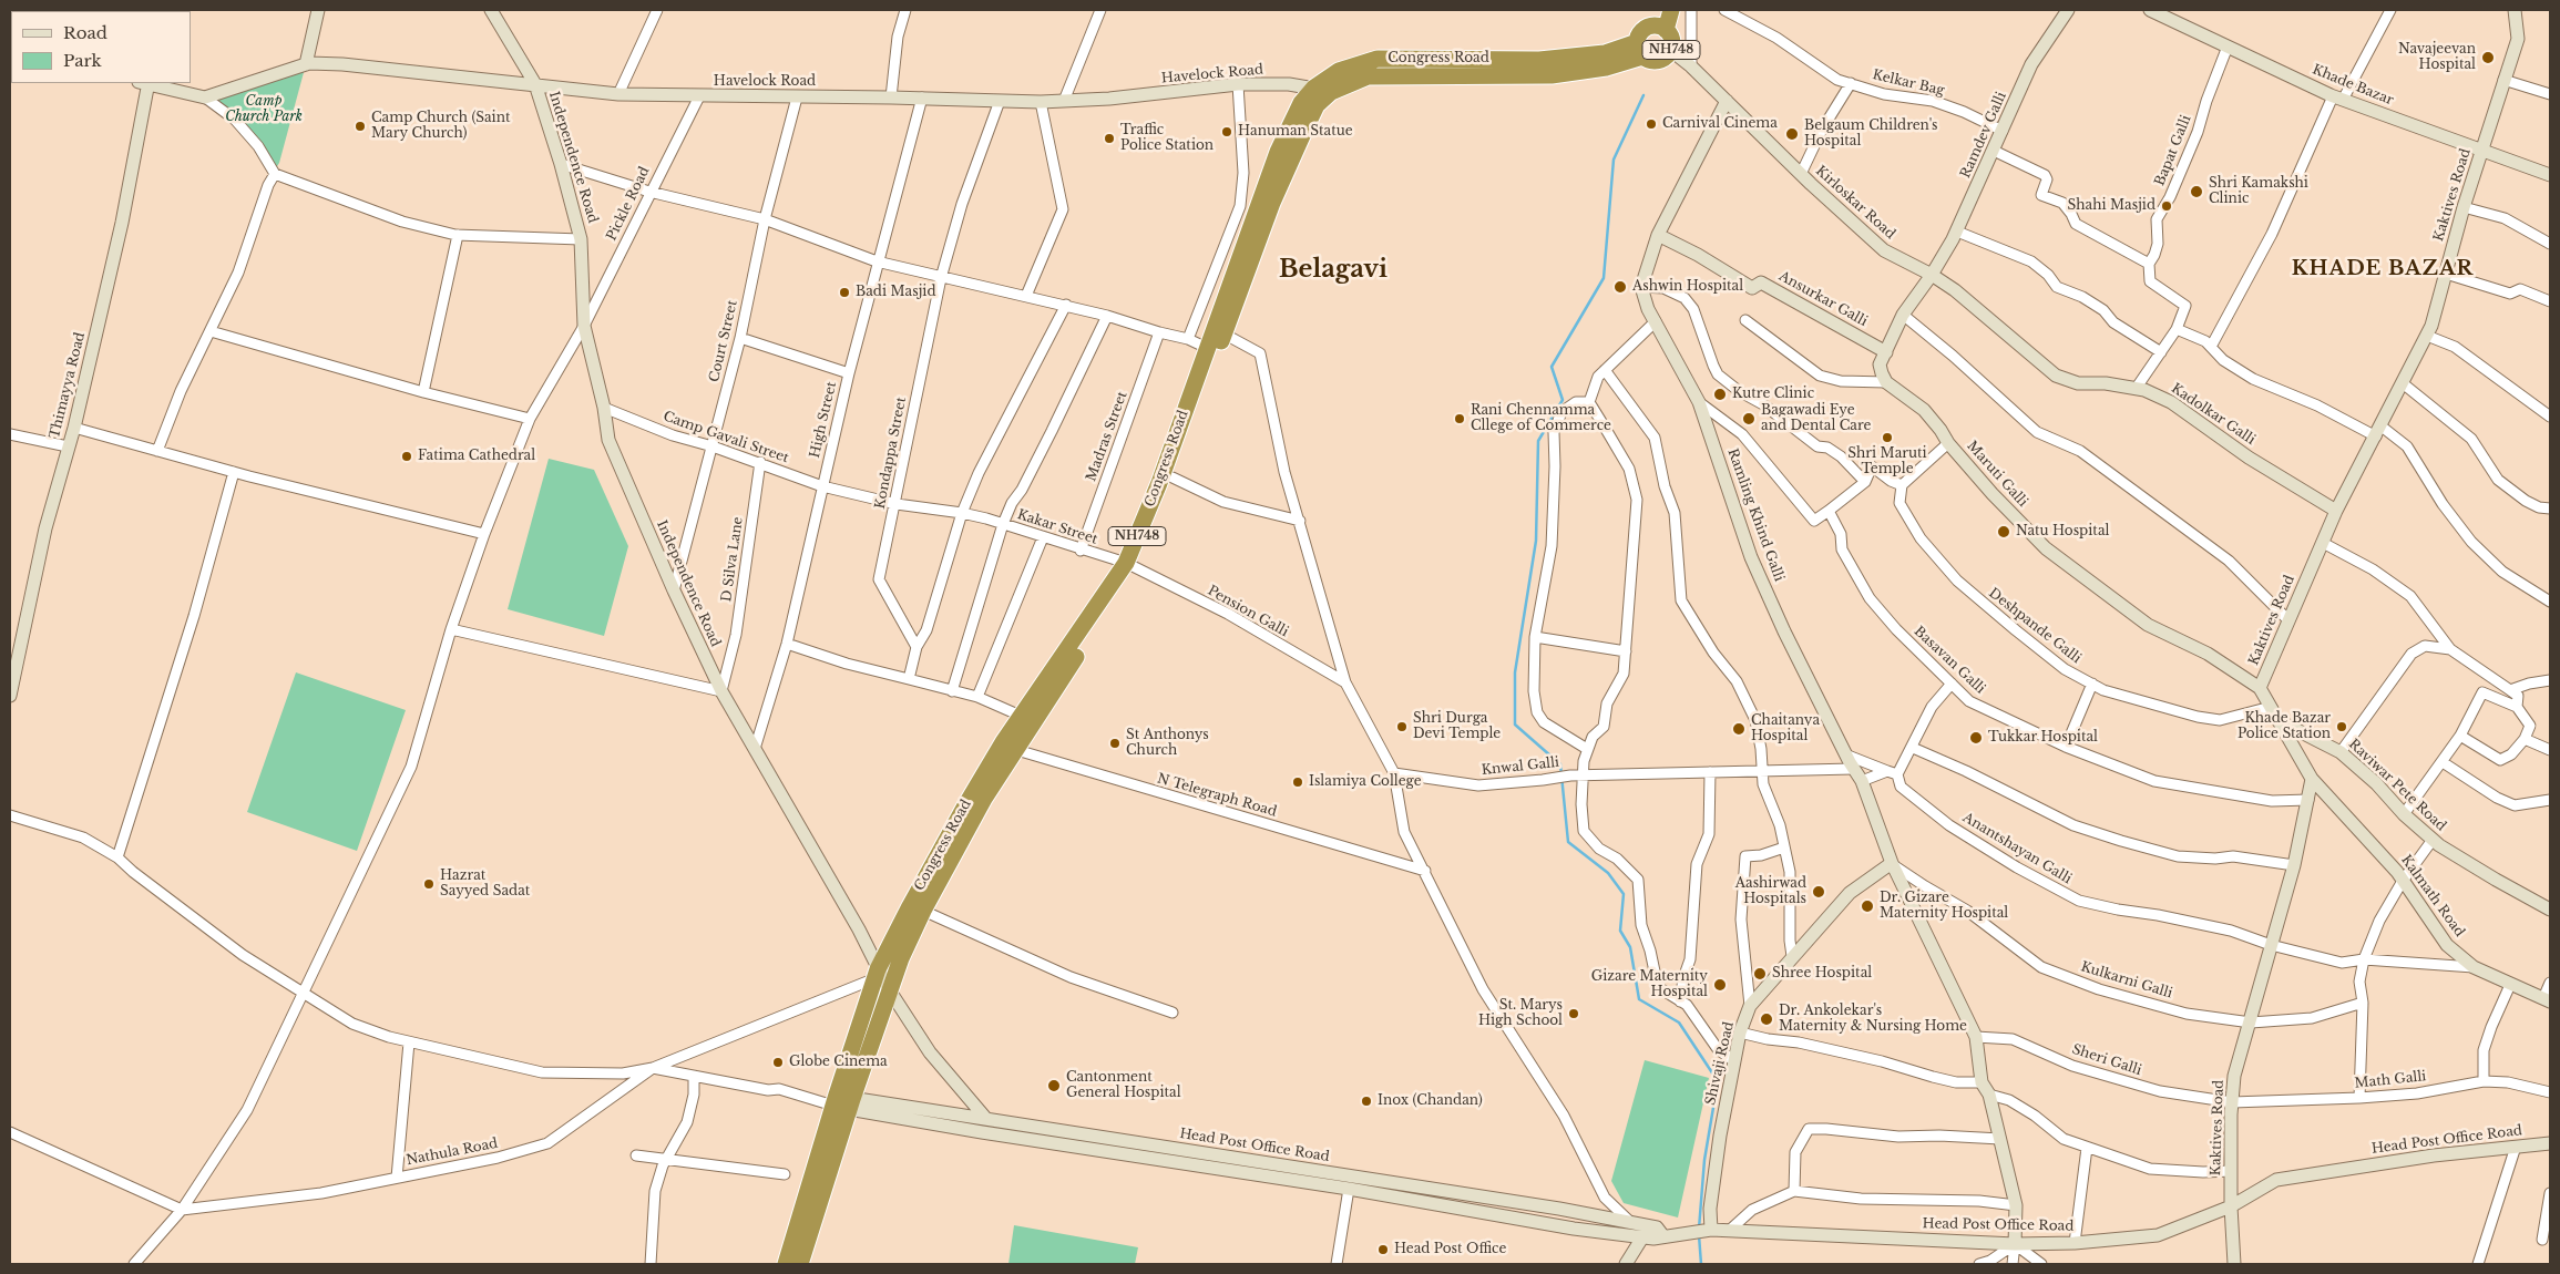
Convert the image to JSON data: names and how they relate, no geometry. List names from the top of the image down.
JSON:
{
  "streets": {
    "highway": ["NH748", "Congress Road"],
    "street": [
      "Havelock Road",
      "Kelkar Bag",
      "Khade Bazar",
      "Ramdev Galli",
      "Bapat Galli",
      "Independence Road",
      "Kaktives Road",
      "Kirloskar Road",
      "Pickle Road",
      "Ansurkar Galli",
      "Court Street",
      "Thimayya Road",
      "Kadolkar Galli",
      "High Street",
      "Madras Street",
      "Camp Gavali Street",
      "Kondappa Street",
      "Maruti Galli",
      "Ramling Khind Galli",
      "Kakar Street",
      "D Silva Lane",
      "Pension Galli",
      "Deshpande Galli",
      "Basavan Galli",
      "Knwal Galli",
      "Raviwar Pete Road",
      "N Telegraph Road",
      "Anantshayan Galli",
      "Kalmath Road",
      "Kulkarni Galli",
      "Sheri Galli",
      "Shivaji Road",
      "Math Galli",
      "Head Post Office Road",
      "Nathula Road"
    ]
  },
  "crossings": [
    ["NH748", "Congress Road"],
    ["NH748", "Kirloskar Road"],
    ["Congress Road", "Havelock Road"],
    ["Congress Road", "Independence Road"],
    ["Congress Road", "Kirloskar Road"],
    ["Congress Road", "Kakar Street"],
    ["Congress Road", "Pension Galli"],
    ["Congress Road", "N Telegraph Road"],
    ["Congress Road", "Head Post Office Road"],
    ["Congress Road", "Nathula Road"],
    ["Havelock Road", "Independence Road"],
    ["Havelock Road", "Pickle Road"],
    ["Havelock Road", "Court Street"],
    ["Havelock Road", "High Street"],
    ["Havelock Road", "Kondappa Street"],
    ["Kelkar Bag", "Ramdev Galli"],
    ["Khade Bazar", "Bapat Galli"],
    ["Khade Bazar", "Kaktives Road"],
    ["Ramdev Galli", "Kirloskar Road"],
    ["Ramdev Galli", "Ansurkar Galli"],
    ["Ramdev Galli", "Kadolkar Galli"],
    ["Independence Road", "Pickle Road"],
    ["Independence Road", "Court Street"],
    ["Independence Road", "High Street"],
    ["Independence Road", "Camp Gavali Street"],
    ["Independence Road", "D Silva Lane"],
    ["Independence Road", "Head Post Office Road"],
    ["Independence Road", "Nathula Road"],
    ["Kaktives Road", "Kadolkar Galli"],
    ["Kaktives Road", "Maruti Galli"],
    ["Kaktives Road", "Deshpande Galli"],
    ["Kaktives Road", "Basavan Galli"],
    ["Kaktives Road", "Raviwar Pete Road"],
    ["Kaktives Road", "Anantshayan Galli"],
    ["Kaktives Road", "Kalmath Road"],
    ["Kaktives Road", "Kulkarni Galli"],
    ["Kaktives Road", "Sheri Galli"],
    ["Kaktives Road", "Math Galli"],
    ["Kaktives Road", "Head Post Office Road"],
    ["Kirloskar Road", "Kadolkar Galli"],
    ["Pickle Road", "Nathula Road"],
    ["Court Street", "Camp Gavali Street"],
    ["High Street", "Camp Gavali Street"],
    ["Madras Street", "Kakar Street"],
    ["Camp Gavali Street", "Kondappa Street"],
    ["Camp Gavali Street", "Kakar Street"],
    ["Camp Gavali Street", "D Silva Lane"],
    ["Ramling Khind Galli", "Knwal Galli"],
    ["Ramling Khind Galli", "Kulkarni Galli"],
    ["Ramling Khind Galli", "Sheri Galli"],
    ["Ramling Khind Galli", "Shivaji Road"],
    ["Kakar Street", "Pension Galli"],
    ["Anantshayan Galli", "Kalmath Road"],
    ["Kulkarni Galli", "Shivaji Road"],
    ["Sheri Galli", "Math Galli"],
    ["Shivaji Road", "Head Post Office Road"]
  ],
  "districts": ["KHADE BAZAR", "Belagavi"],
  "parks": ["Camp Church Park"],
  "places": [
    "Navajeevan Hospital",
    "Carnival Cinema",
    "Camp Church (Saint Mary Church)",
    "Hanuman Statue",
    "Belgaum Children's Hospital",
    "Traffic Police Station",
    "Shri Kamakshi Clinic",
    "Shahi Masjid",
    "Ashwin Hospital",
    "Badi Masjid",
    "Kutre Clinic",
    "Rani Chennamma Cllege of Commerce",
    "Bagawadi Eye and Dental Care",
    "Shri Maruti Temple",
    "Fatima Cathedral",
    "Natu Hospital",
    "Shri Durga Devi Temple",
    "Khade Bazar Police Station",
    "Chaitanya Hospital",
    "Tukkar Hospital",
    "St Anthonys Church",
    "Islamiya College",
    "Hazrat Sayyed Sadat",
    "Aashirwad Hospitals",
    "Dr. Gizare Maternity Hospital",
    "Shree Hospital",
    "Gizare Maternity Hospital",
    "St. Marys High School",
    "Dr. Ankolekar's Maternity & Nursing Home",
    "Globe Cinema",
    "Cantonment General Hospital",
    "Inox (Chandan)",
    "Head Post Office"
  ],
  "legend": ["Road", "Park"]
}
